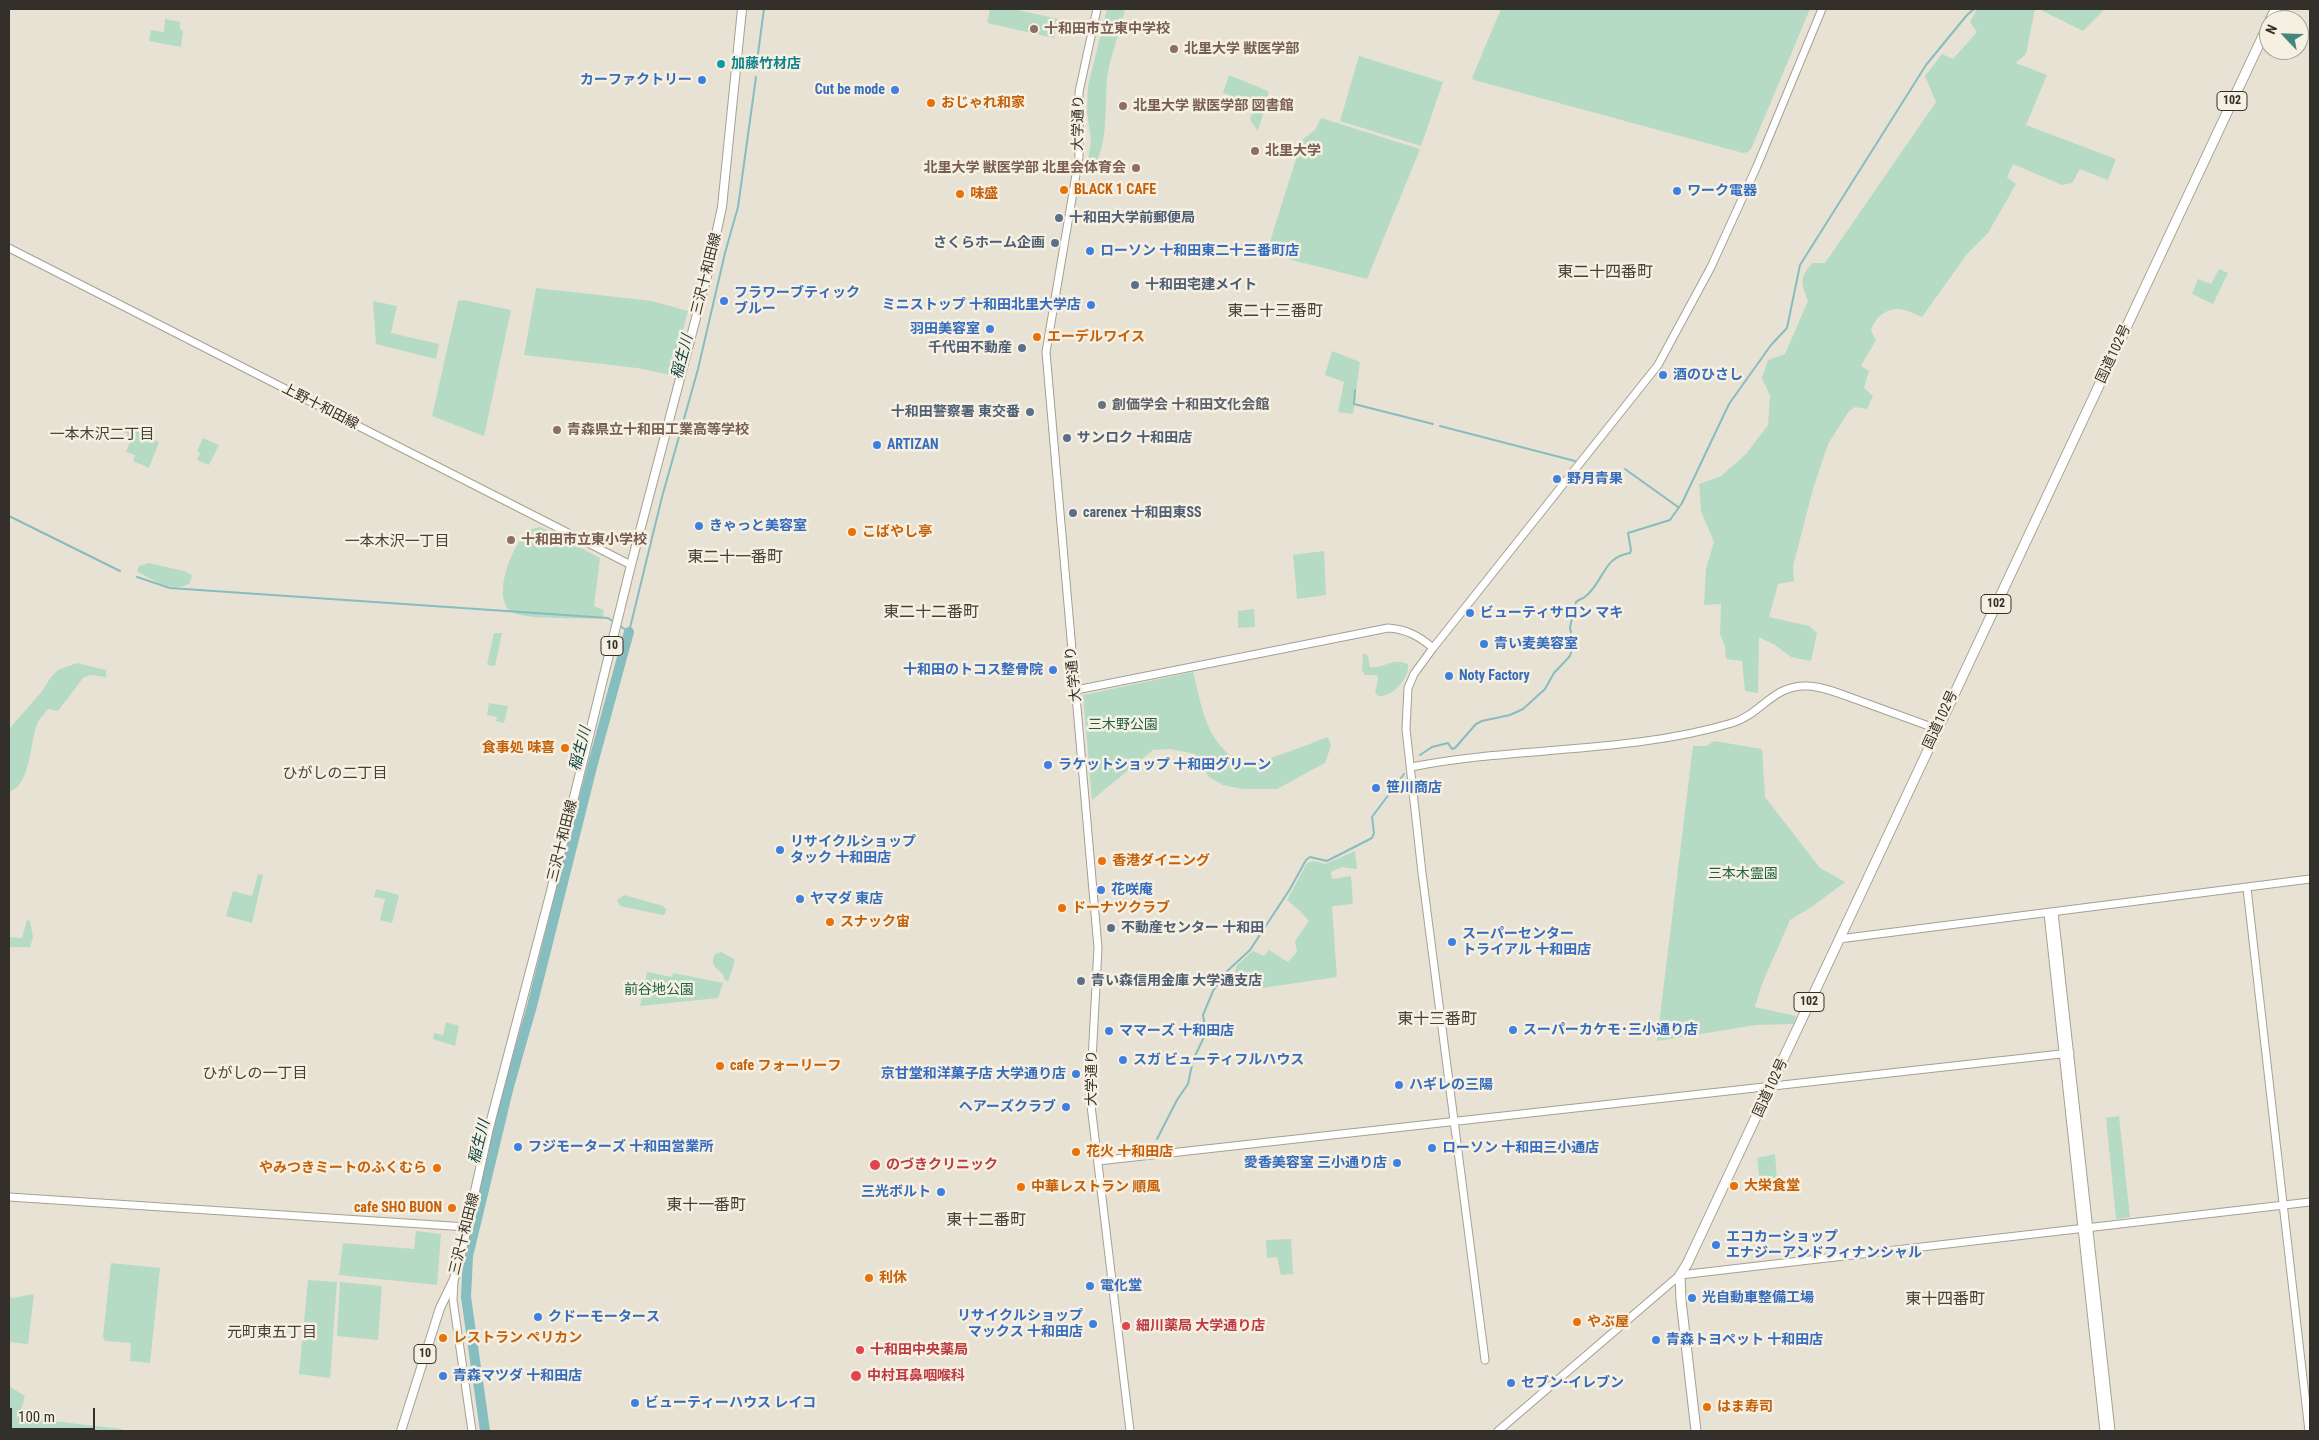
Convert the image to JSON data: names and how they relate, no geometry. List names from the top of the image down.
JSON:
{
  "streets": {
    "highway": ["102", "国道102号"],
    "main road": ["三沢十和田線", "10"],
    "street": ["大学通り", "上野十和田線"]
  },
  "crossings": [
    ["三沢十和田線", "上野十和田線"],
    ["三沢十和田線", "10"]
  ],
  "districts": [
    "東二十四番町",
    "東二十三番町",
    "一本木沢二丁目",
    "一本木沢一丁目",
    "東二十一番町",
    "東二十二番町",
    "ひがしの二丁目",
    "東十三番町",
    "ひがしの一丁目",
    "東十一番町",
    "東十二番町",
    "東十四番町",
    "元町東五丁目"
  ],
  "water": ["稲生川"],
  "parks": ["三木野公園", "三本木霊園", "前谷地公園"],
  "places": [
    "十和田市立東中学校",
    "北里大学 獣医学部",
    "加藤竹材店",
    "カーファクトリー",
    "Cut be mode",
    "おじゃれ和家",
    "北里大学 獣医学部 図書館",
    "北里大学",
    "北里大学 獣医学部 北里会体育会",
    "BLACK 1 CAFE",
    "ワーク電器",
    "味盛",
    "十和田大学前郵便局",
    "さくらホーム企画",
    "ローソン 十和田東二十三番町店",
    "十和田宅建メイト",
    "フラワーブティック ブルー",
    "ミニストップ 十和田北里大学店",
    "羽田美容室",
    "エーデルワイス",
    "千代田不動産",
    "酒のひさし",
    "創価学会 十和田文化会館",
    "十和田警察署 東交番",
    "青森県立十和田工業高等学校",
    "サンロク 十和田店",
    "ARTIZAN",
    "野月青果",
    "carenex 十和田東SS",
    "きゃっと美容室",
    "こばやし亭",
    "十和田市立東小学校",
    "ビューティサロン マキ",
    "青い麦美容室",
    "十和田のトコス整骨院",
    "Noty Factory",
    "食事処 味喜",
    "ラケットショップ 十和田グリーン",
    "笹川商店",
    "リサイクルショップ タック 十和田店",
    "香港ダイニング",
    "花咲庵",
    "ヤマダ 東店",
    "ドーナツクラブ",
    "スナック宙",
    "不動産センター 十和田",
    "スーパーセンター トライアル 十和田店",
    "青い森信用金庫 大学通支店",
    "スーパーカケモ･三小通り店",
    "ママーズ 十和田店",
    "スガ ビューティフルハウス",
    "cafe フォーリーフ",
    "京甘堂和洋菓子店 大学通り店",
    "ハギレの三陽",
    "ヘアーズクラブ",
    "フジモーターズ 十和田営業所",
    "ローソン 十和田三小通店",
    "花火 十和田店",
    "愛香美容室 三小通り店",
    "のづきクリニック",
    "やみつきミートのふくむら",
    "大栄食堂",
    "中華レストラン 順風",
    "三光ボルト",
    "cafe SHO BUON",
    "エコカーショップ エナジーアンドフィナンシャル",
    "利休",
    "電化堂",
    "光自動車整備工場",
    "クドーモータース",
    "やぶ屋",
    "リサイクルショップ マックス 十和田店",
    "細川薬局 大学通り店",
    "レストラン ペリカン",
    "青森トヨペット 十和田店",
    "十和田中央薬局",
    "青森マツダ 十和田店",
    "中村耳鼻咽喉科",
    "セブン-イレブン",
    "ビューティーハウス レイコ",
    "はま寿司"
  ],
  "scale_bar": "100 m",
  "north": "top left"
}
